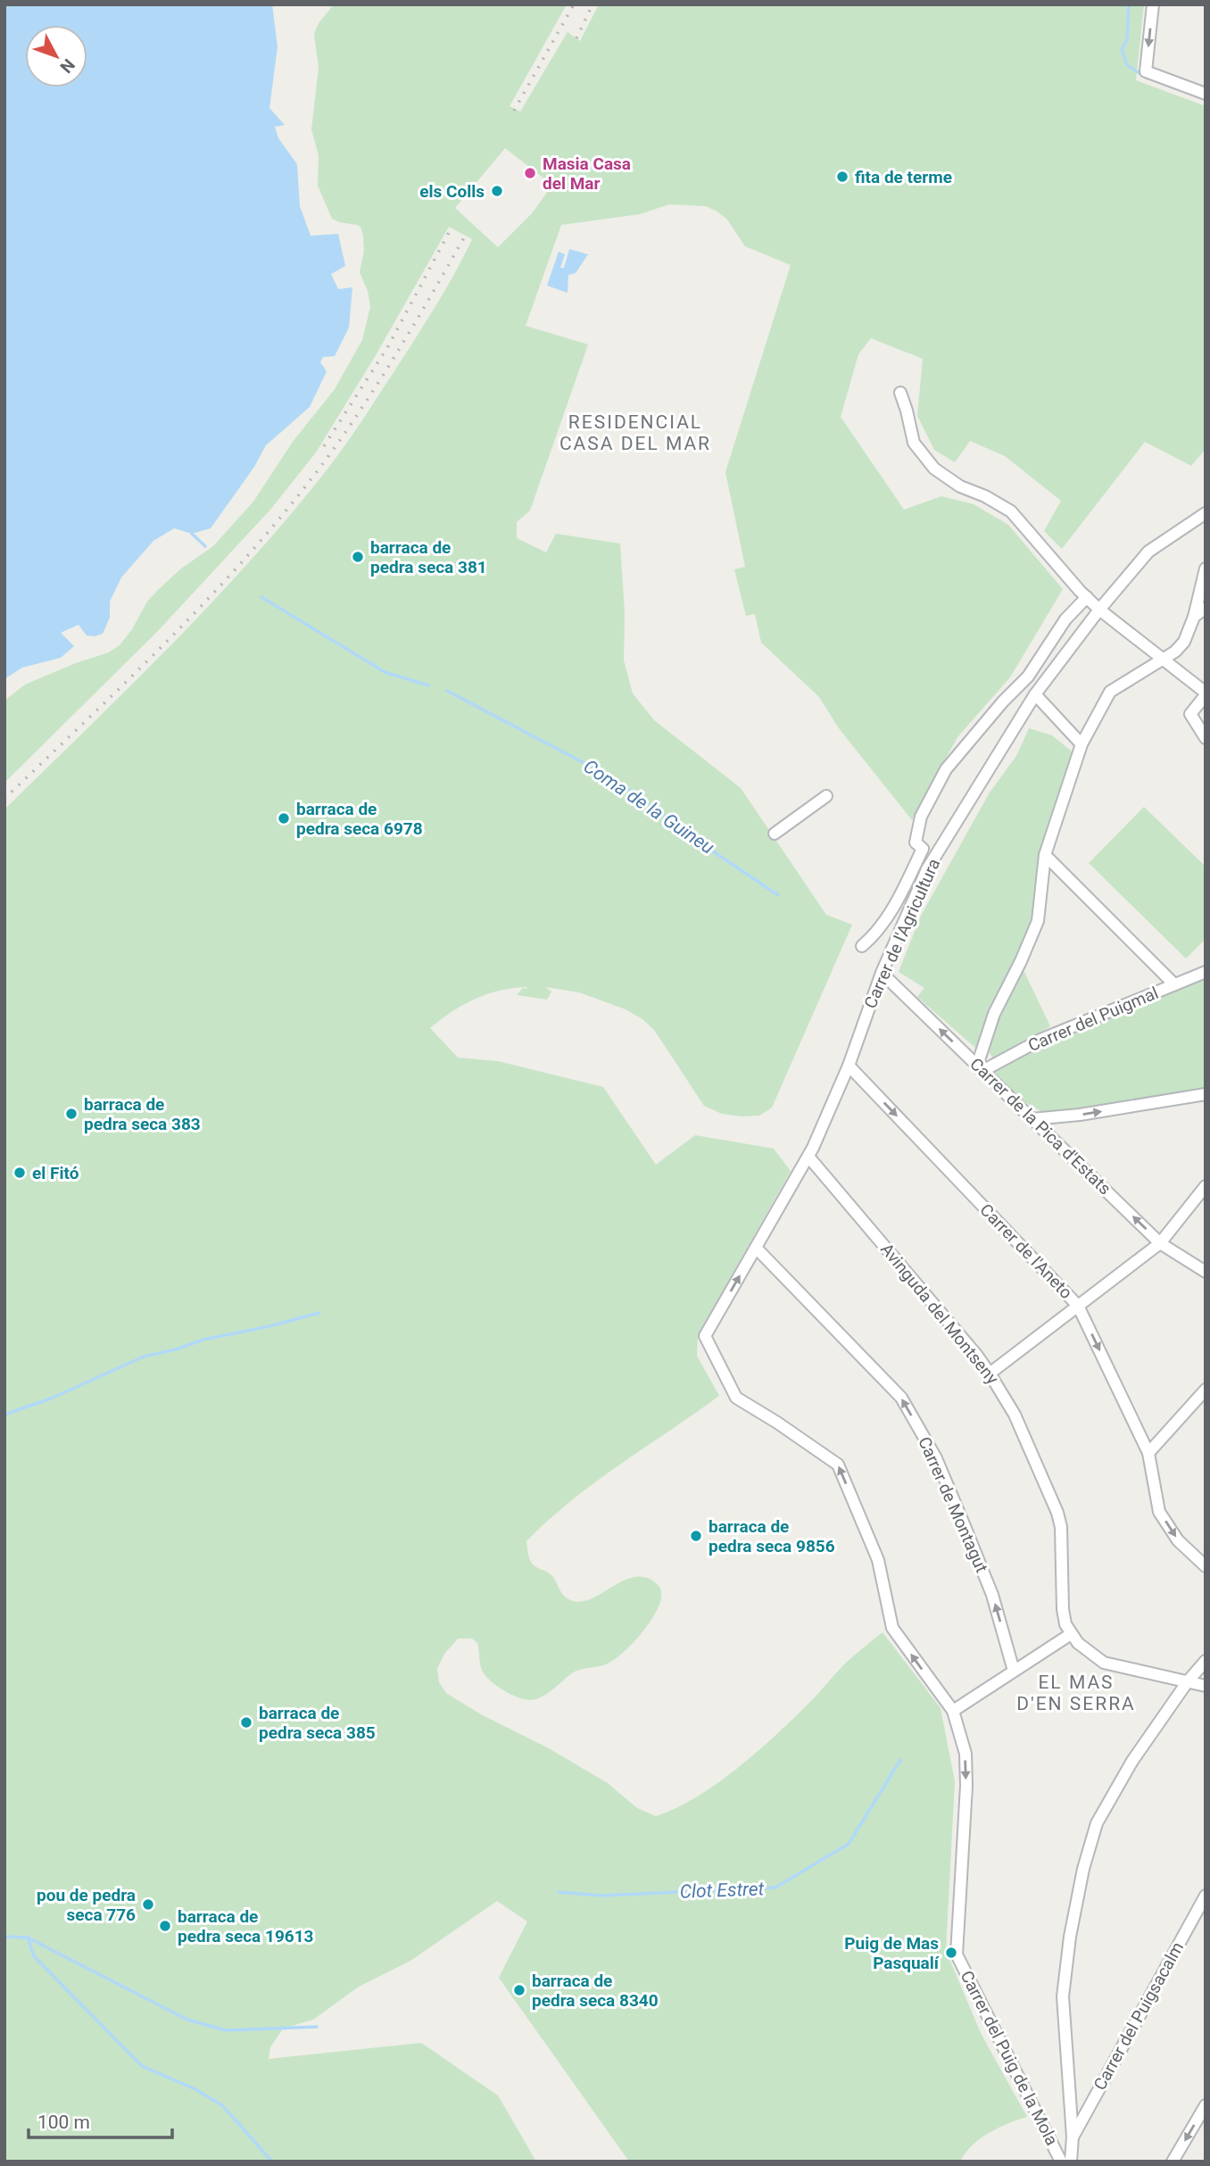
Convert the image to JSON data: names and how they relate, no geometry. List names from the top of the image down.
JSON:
{
  "streets": {
    "street": [
      "Carrer de l'Agricultura",
      "Carrer del Puigmal",
      "Carrer de la Pica d'Estats",
      "Carrer de l'Aneto",
      "Avinguda del Montseny",
      "Carrer de Montagut",
      "Carrer del Puigsacalm",
      "Carrer del Puig de la Mola"
    ]
  },
  "crossings": [
    ["Carrer de l'Agricultura", "Carrer de la Pica d'Estats"],
    ["Carrer de l'Agricultura", "Carrer de l'Aneto"],
    ["Carrer de l'Agricultura", "Avinguda del Montseny"],
    ["Carrer de l'Agricultura", "Carrer de Montagut"],
    ["Carrer de l'Agricultura", "Carrer del Puig de la Mola"],
    ["Carrer del Puigmal", "Carrer de la Pica d'Estats"]
  ],
  "one_way": ["Carrer de la Pica d'Estats", "Carrer de l'Aneto", "Carrer de Montagut"],
  "districts": ["RESIDENCIAL CASA DEL MAR", "EL MAS D'EN SERRA"],
  "water": ["Coma de la Guineu", "Clot Estret"],
  "places": [
    "Masia Casa del Mar",
    "fita de terme",
    "els Colls",
    "barraca de pedra seca 381",
    "barraca de pedra seca 6978",
    "barraca de pedra seca 383",
    "el Fitó",
    "barraca de pedra seca 9856",
    "barraca de pedra seca 385",
    "pou de pedra seca 776",
    "barraca de pedra seca 19613",
    "Puig de Mas Pasqualí",
    "barraca de pedra seca 8340"
  ],
  "scale_bar": "100 m",
  "north": "bottom right"
}
